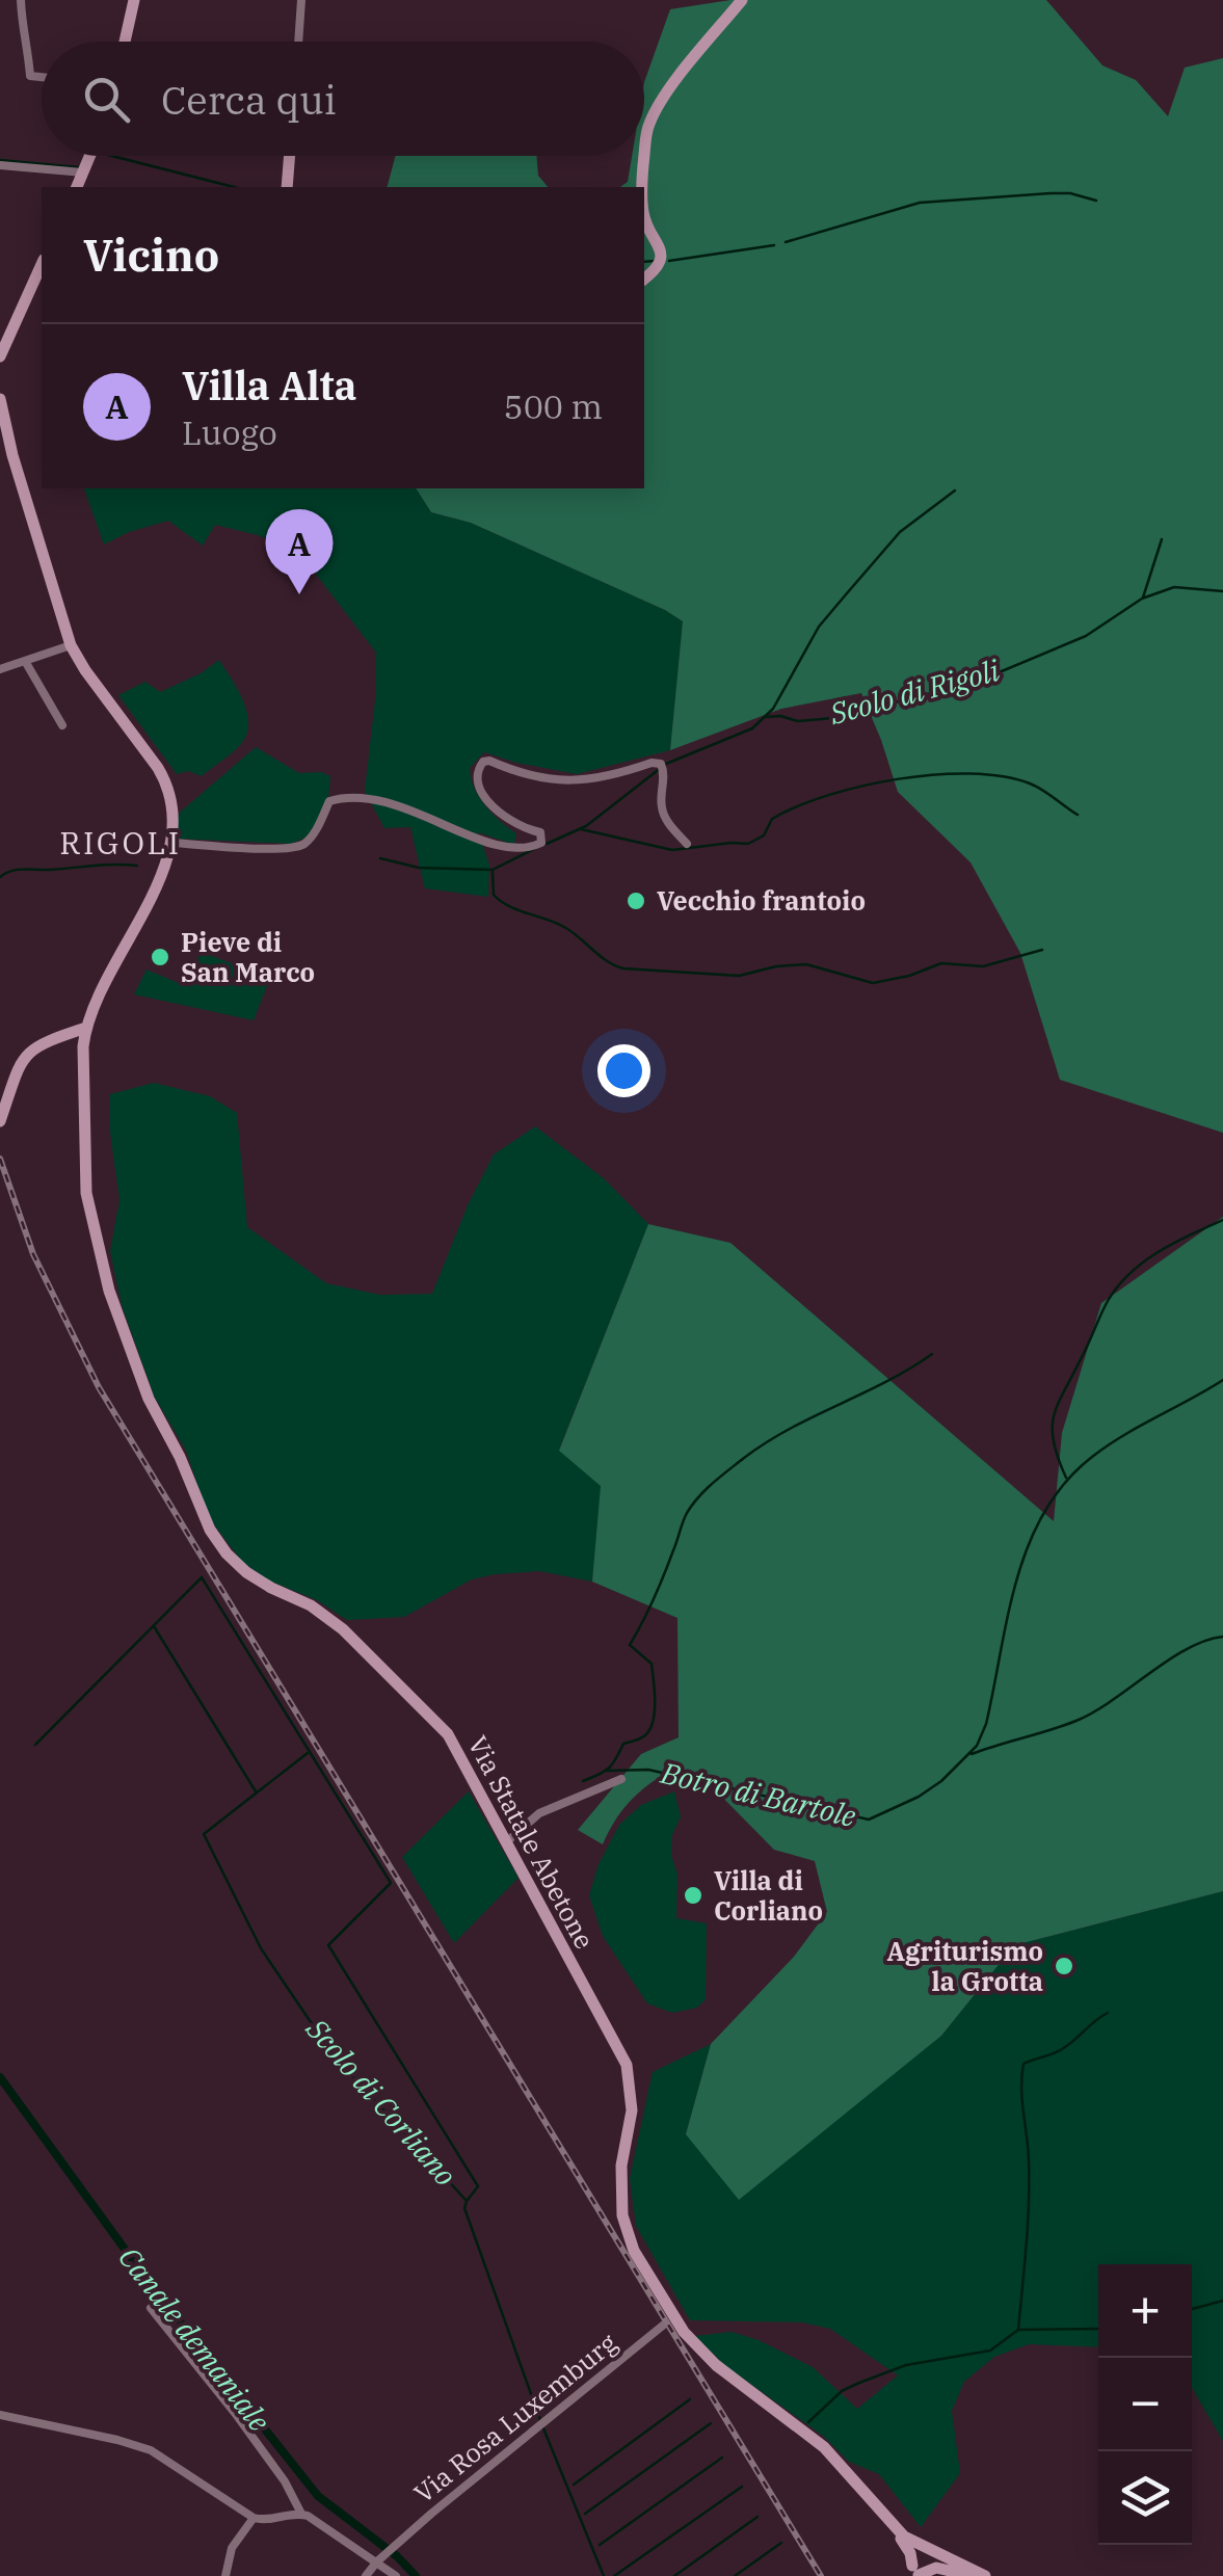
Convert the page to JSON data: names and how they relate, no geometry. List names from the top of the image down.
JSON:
{
  "streets": {
    "main road": ["Via Statale Abetone"],
    "street": ["Via Rosa Luxemburg"]
  },
  "districts": ["RIGOLI"],
  "water": [
    "Scolo di Rigoli",
    "Botro di Bartole",
    "Scolo di Corliano",
    "Canale demaniale"
  ],
  "places": [
    "Vecchio frantoio",
    "Pieve di San Marco",
    "Villa di Corliano",
    "Agriturismo la Grotta"
  ],
  "page": {
    "search": "Cerca qui",
    "heading": "Vicino",
    "list": [
      {
        "mark": "A",
        "name": "Villa Alta",
        "note": "Luogo",
        "value": "500 m"
      }
    ],
    "pins": "A",
    "map_buttons": ["+", "−"]
  }
}
